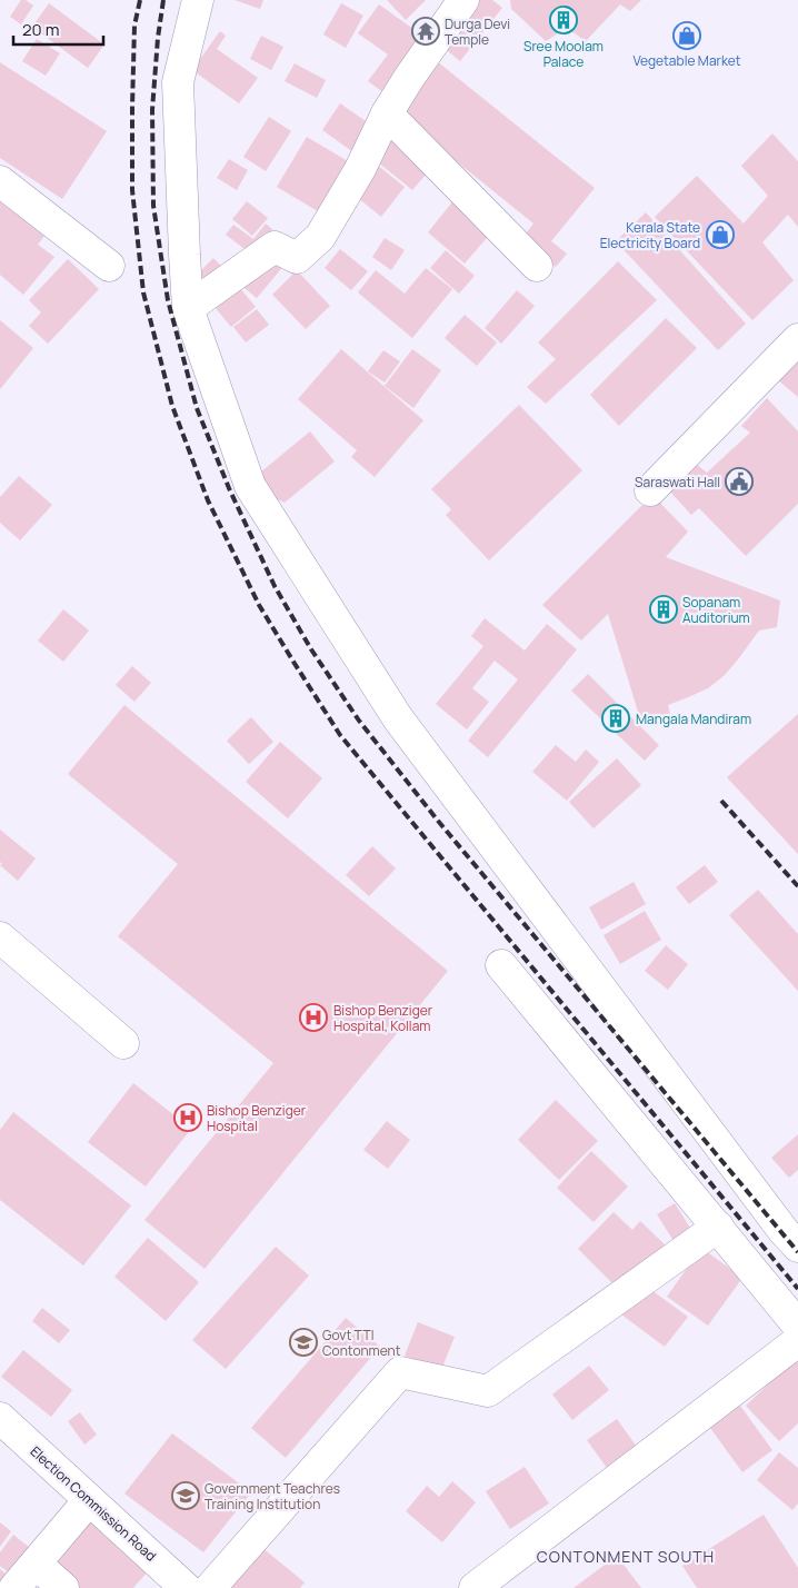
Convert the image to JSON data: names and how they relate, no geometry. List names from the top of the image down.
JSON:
{
  "streets": {
    "street": ["Election Commission Road"]
  },
  "districts": ["CONTONMENT SOUTH"],
  "places": {
    "building": ["Sree Moolam Palace", "Sopanam Auditorium", "Mangala Mandiram"],
    "temple": ["Durga Devi Temple"],
    "shop": ["Vegetable Market", "Kerala State Electricity Board"],
    "public building": ["Saraswati Hall"],
    "hospital": ["Bishop Benziger Hospital, Kollam", "Bishop Benziger Hospital"],
    "school or university": ["Govt TTI Contonment", "Government Teachres Training Institution"]
  },
  "scale_bar": "20 m"
}
